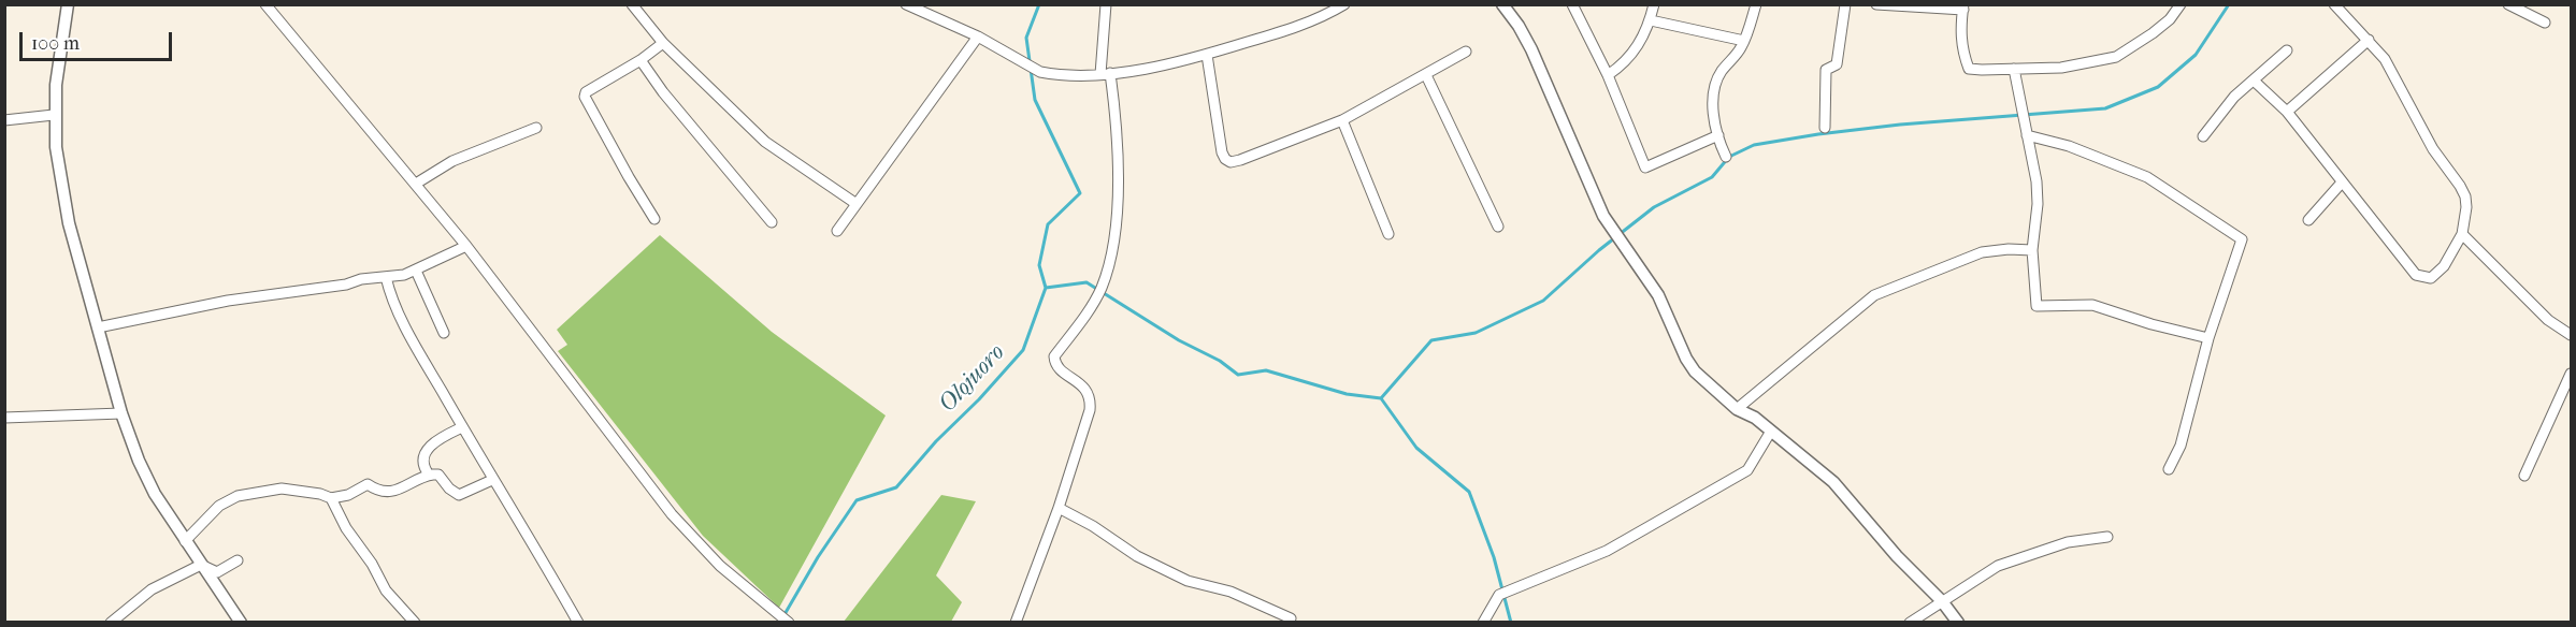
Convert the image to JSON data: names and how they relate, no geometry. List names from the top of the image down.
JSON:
{
  "water": ["Olojuoro"],
  "scale_bar": "100 m"
}
